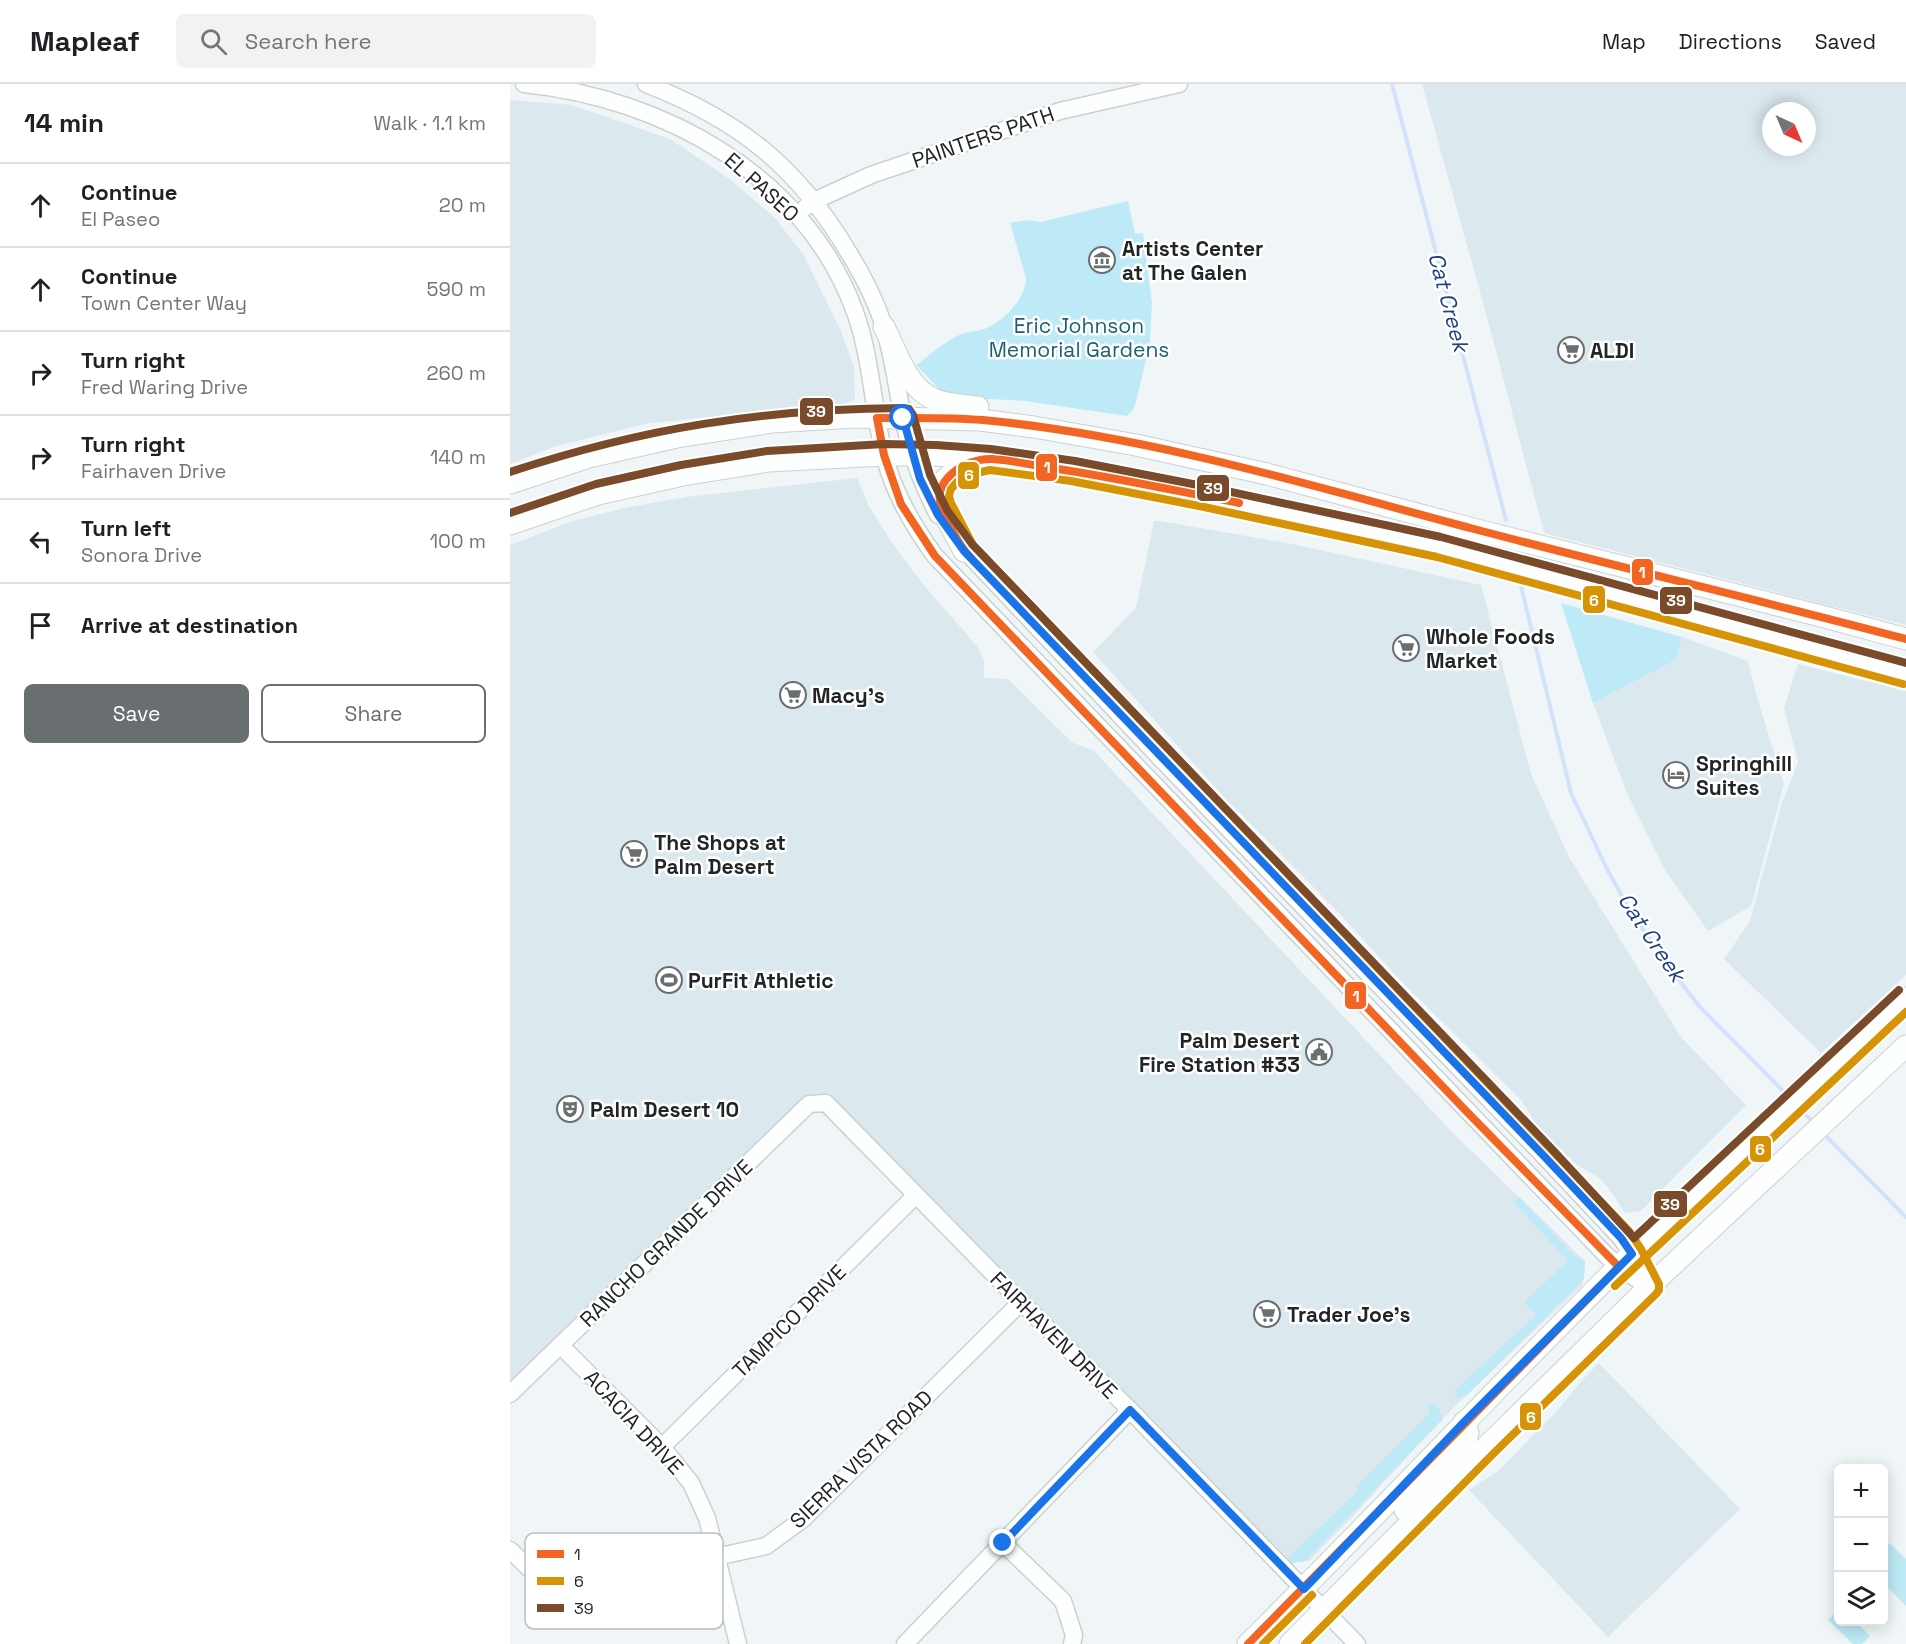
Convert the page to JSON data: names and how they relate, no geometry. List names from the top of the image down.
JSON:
{
  "streets": {
    "street": [
      "PAINTERS PATH",
      "EL PASEO",
      "RANCHO GRANDE DRIVE",
      "TAMPICO DRIVE",
      "FAIRHAVEN DRIVE",
      "ACACIA DRIVE",
      "SIERRA VISTA ROAD"
    ]
  },
  "crossings": [
    ["PAINTERS PATH", "EL PASEO"],
    ["RANCHO GRANDE DRIVE", "FAIRHAVEN DRIVE"],
    ["RANCHO GRANDE DRIVE", "ACACIA DRIVE"],
    ["TAMPICO DRIVE", "FAIRHAVEN DRIVE"],
    ["TAMPICO DRIVE", "ACACIA DRIVE"],
    ["FAIRHAVEN DRIVE", "SIERRA VISTA ROAD"]
  ],
  "water": ["Cat Creek"],
  "parks": ["Eric Johnson Memorial Gardens"],
  "places": {
    "museum": ["Artists Center at The Galen"],
    "supermarket": [
      "ALDI",
      "Whole Foods Market",
      "Macy's",
      "The Shops at Palm Desert",
      "Trader Joe's"
    ],
    "hotel": ["Springhill Suites"],
    "sports": ["PurFit Athletic"],
    "public building": ["Palm Desert Fire Station #33"],
    "theatre": ["Palm Desert 10"]
  },
  "lines": ["transit line 39", "transit line 1", "transit line 6"],
  "legend": ["1", "6", "39"],
  "north": "bottom right",
  "page": {
    "header": "Mapleaf",
    "search": "Search here",
    "nav": ["Map", "Directions", "Saved"],
    "heading": ["14 min", "Walk · 1.1 km"],
    "list": [
      ["Continue", "El Paseo", "20 m"],
      ["Continue", "Town Center Way", "590 m"],
      ["Turn right", "Fred Waring Drive", "260 m"],
      ["Turn right", "Fairhaven Drive", "140 m"],
      ["Turn left", "Sonora Drive", "100 m"],
      "Arrive at destination"
    ],
    "buttons": ["Save", "Share"],
    "map_buttons": ["+", "−"]
  }
}
